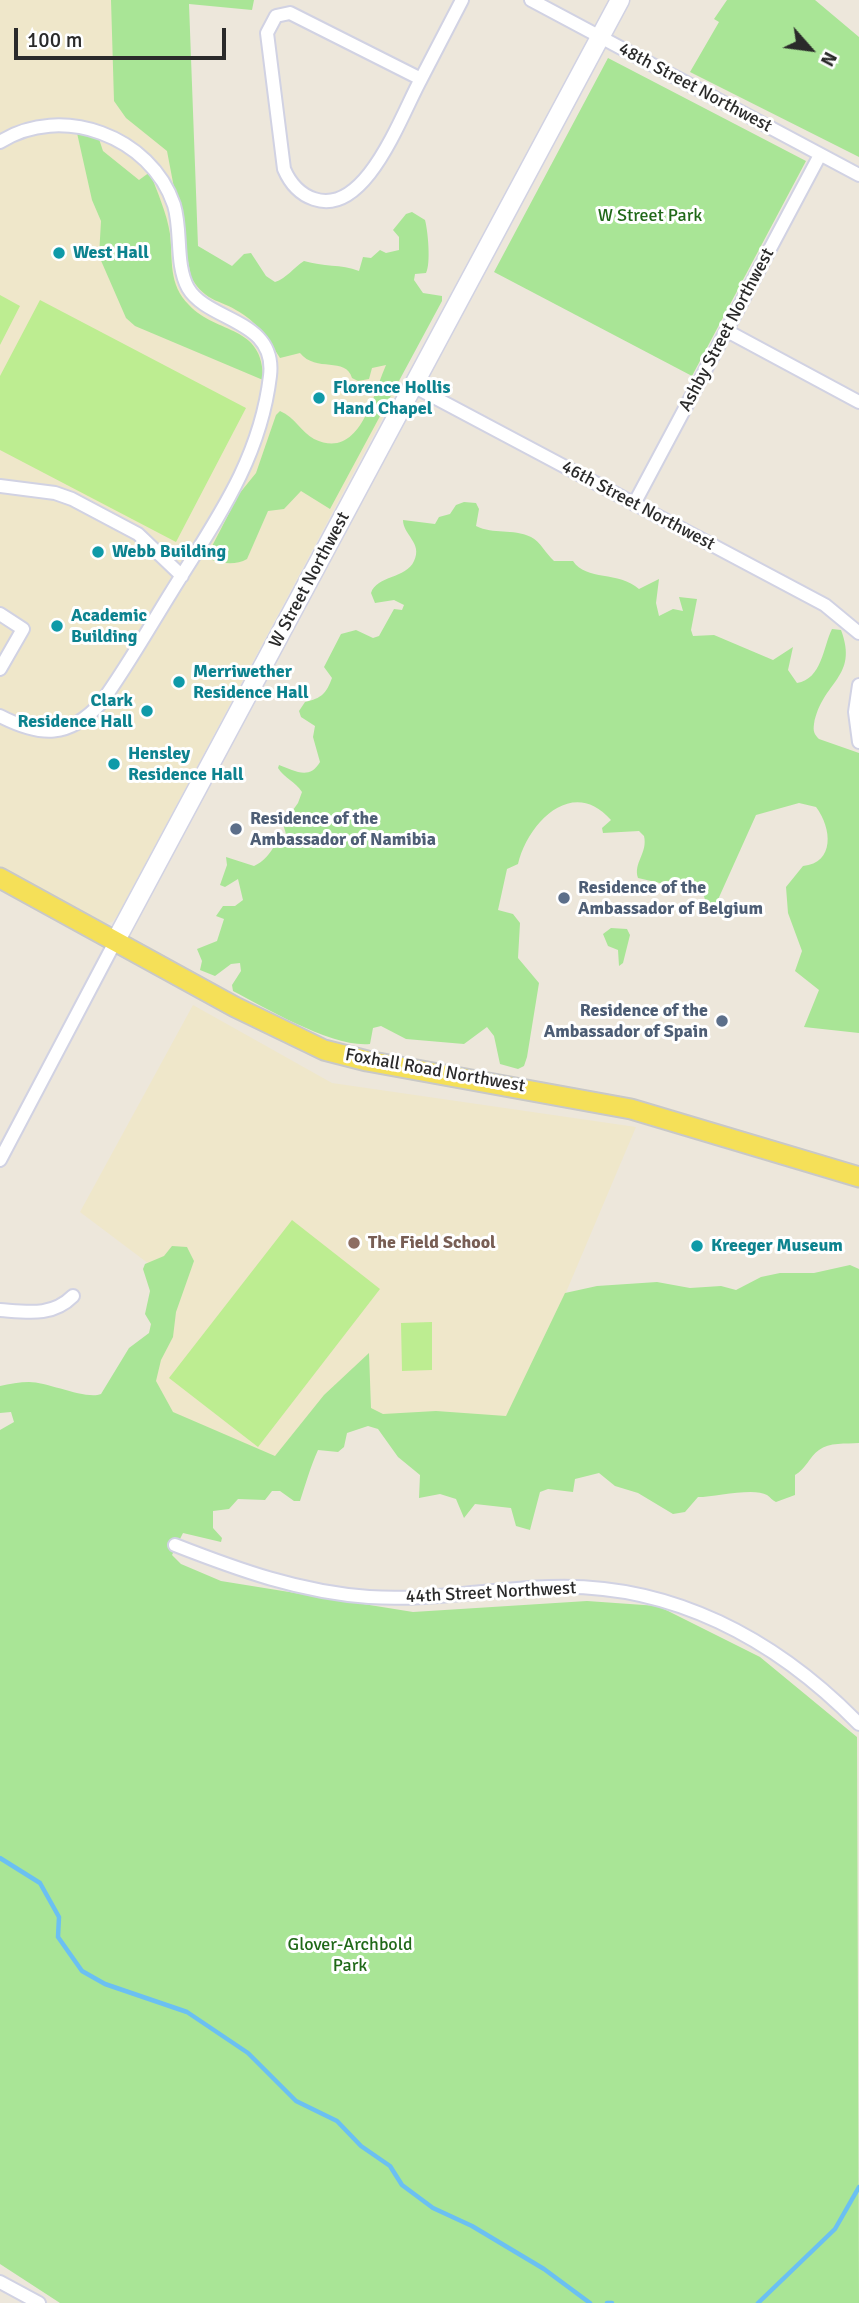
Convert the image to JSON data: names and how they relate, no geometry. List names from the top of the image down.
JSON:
{
  "streets": {
    "main road": ["Foxhall Road Northwest"],
    "street": [
      "48th Street Northwest",
      "Ashby Street Northwest",
      "46th Street Northwest",
      "W Street Northwest",
      "44th Street Northwest"
    ]
  },
  "crossings": [
    ["48th Street Northwest", "Ashby Street Northwest"],
    ["48th Street Northwest", "W Street Northwest"],
    ["Ashby Street Northwest", "46th Street Northwest"],
    ["46th Street Northwest", "W Street Northwest"],
    ["W Street Northwest", "Foxhall Road Northwest"]
  ],
  "parks": ["W Street Park", "Glover-Archbold Park"],
  "places": [
    "West Hall",
    "Florence Hollis Hand Chapel",
    "Webb Building",
    "Academic Building",
    "Merriwether Residence Hall",
    "Clark Residence Hall",
    "Hensley Residence Hall",
    "Residence of the Ambassador of Namibia",
    "Residence of the Ambassador of Belgium",
    "Residence of the Ambassador of Spain",
    "The Field School",
    "Kreeger Museum"
  ],
  "scale_bar": "100 m",
  "north": "bottom right"
}
